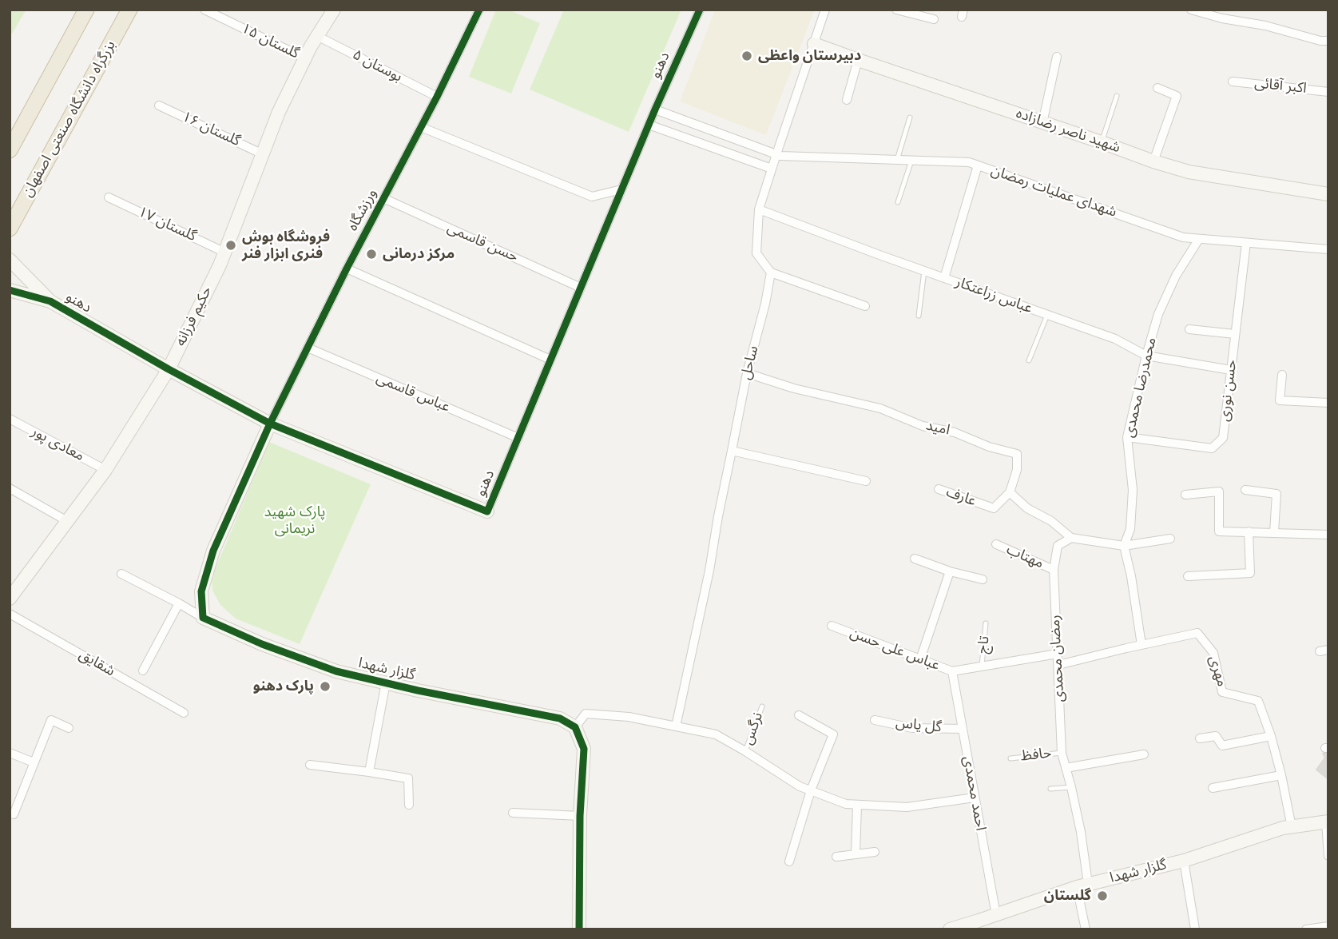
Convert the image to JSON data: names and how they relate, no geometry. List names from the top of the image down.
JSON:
{
  "streets": {
    "highway": ["بزرگراه دانشگاه صنعتی اصفهان"],
    "street": [
      "گلستان ۱۵",
      "دهنو",
      "بوستان ۵",
      "اکبر آقائی",
      "گلستان ۱۶",
      "شهید ناصر رضازاده",
      "شهدای عملیات رمضان",
      "ورزشگاه",
      "گلستان ۱۷",
      "حسن قاسمی",
      "عباس زراعتکار",
      "حکیم فرزانه",
      "ساحل",
      "محمدرضا محمدی",
      "حسن نوری",
      "عباس قاسمی",
      "امید",
      "معادی پور",
      "عارف",
      "مهتاب",
      "عباس علی حسن",
      "رمضان محمدی",
      "شقایق",
      "گلزار شهدا",
      "مهری",
      "گل یاس",
      "احمد محمدی"
    ],
    "lane": ["تاج", "نرگس", "حافظ"]
  },
  "crossings": [
    ["گلستان ۱۵", "حکیم فرزانه"],
    ["دهنو", "شهدای عملیات رمضان"],
    ["دهنو", "ورزشگاه"],
    ["دهنو", "حسن قاسمی"],
    ["دهنو", "حکیم فرزانه"],
    ["دهنو", "عباس قاسمی"],
    ["بوستان ۵", "ورزشگاه"],
    ["بوستان ۵", "حکیم فرزانه"],
    ["گلستان ۱۶", "حکیم فرزانه"],
    ["شهدای عملیات رمضان", "محمدرضا محمدی"],
    ["شهدای عملیات رمضان", "حسن نوری"],
    ["ورزشگاه", "حسن قاسمی"],
    ["ورزشگاه", "عباس قاسمی"],
    ["گلستان ۱۷", "حکیم فرزانه"],
    ["عباس زراعتکار", "محمدرضا محمدی"],
    ["عباس زراعتکار", "حسن نوری"],
    ["حکیم فرزانه", "معادی پور"],
    ["ساحل", "امید"],
    ["محمدرضا محمدی", "حسن نوری"],
    ["محمدرضا محمدی", "مهری"],
    ["امید", "عارف"],
    ["مهتاب", "رمضان محمدی"],
    ["تاج", "عباس علی حسن"],
    ["عباس علی حسن", "رمضان محمدی"],
    ["عباس علی حسن", "احمد محمدی"],
    ["رمضان محمدی", "گلزار شهدا"],
    ["رمضان محمدی", "مهری"],
    ["رمضان محمدی", "حافظ"],
    ["گلزار شهدا", "مهری"],
    ["گلزار شهدا", "احمد محمدی"],
    ["گل یاس", "احمد محمدی"]
  ],
  "parks": ["پارک شهید نریمانی"],
  "places": [
    "دبیرستان واعظی",
    "فروشگاه بوش فنری ابزار فنر",
    "مرکز درمانی",
    "پارک دهنو",
    "گلستان"
  ]
}
